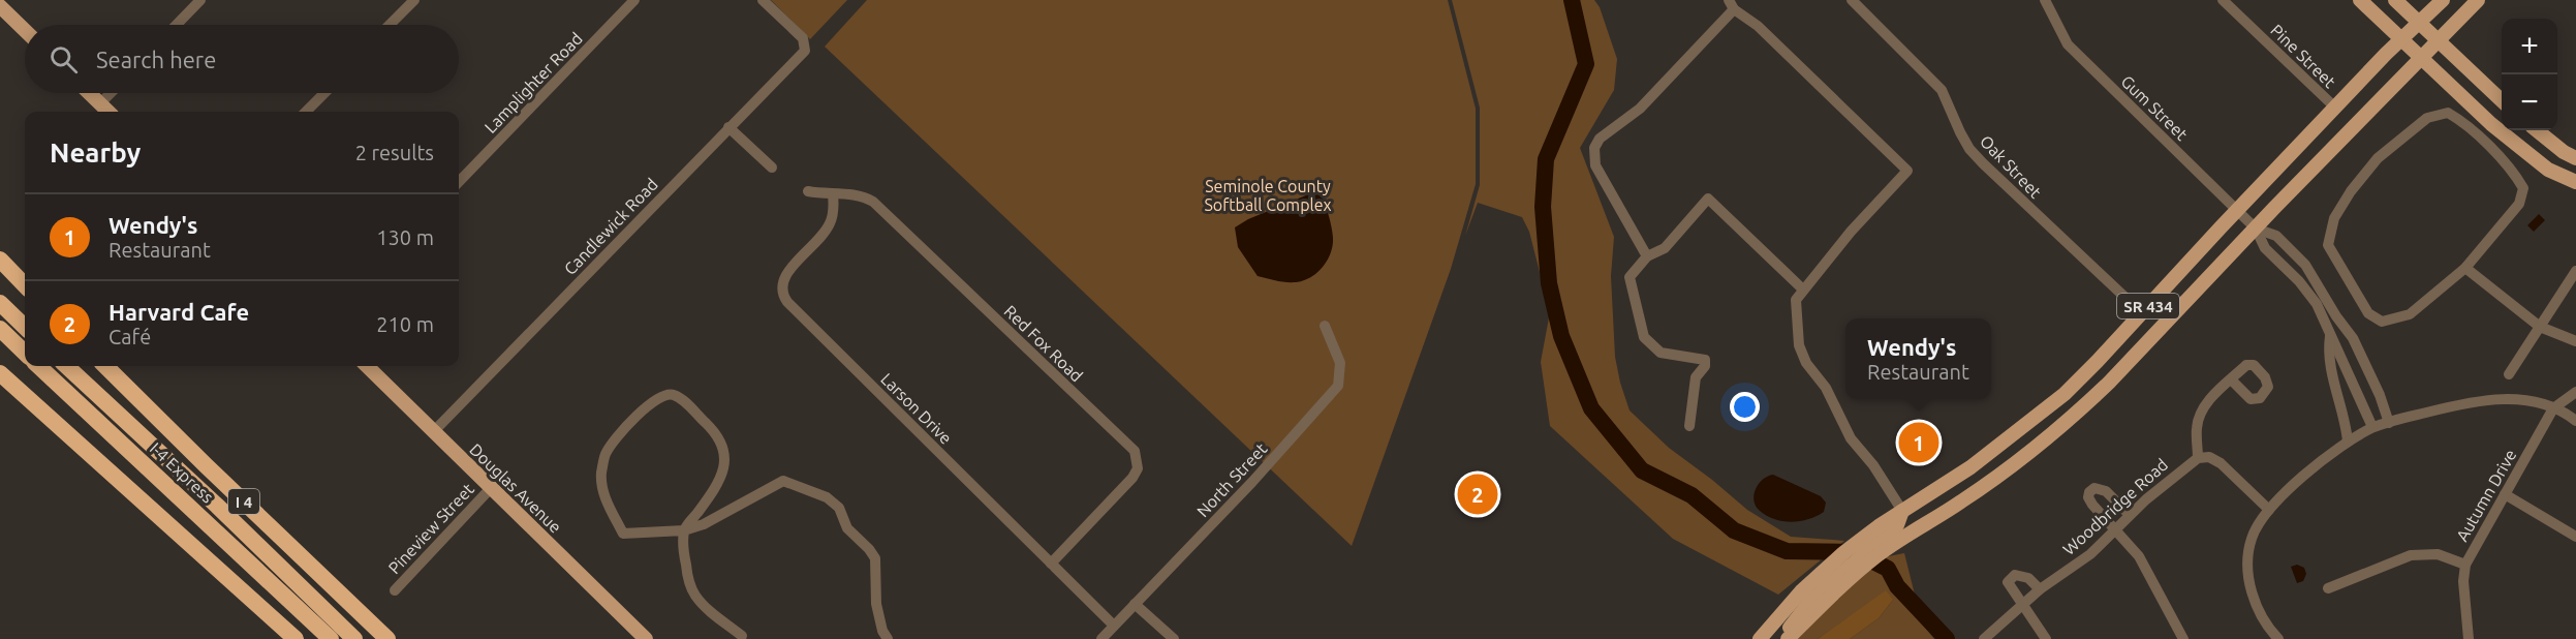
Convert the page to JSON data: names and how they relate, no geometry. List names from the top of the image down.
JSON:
{
  "streets": {
    "highway": ["I-4 Express", "I 4"],
    "main road": ["SR 434", "Douglas Avenue"],
    "street": [
      "Pine Street",
      "Lamplighter Road",
      "Gum Street",
      "Oak Street",
      "Candlewick Road",
      "Red Fox Road",
      "Larson Drive",
      "North Street",
      "Autumn Drive",
      "Woodbridge Road",
      "Pineview Street"
    ]
  },
  "crossings": [
    ["Pine Street", "SR 434"],
    ["Gum Street", "SR 434"],
    ["Oak Street", "SR 434"],
    ["Candlewick Road", "Douglas Avenue"],
    ["Red Fox Road", "Larson Drive"],
    ["Larson Drive", "North Street"],
    ["Douglas Avenue", "Pineview Street"]
  ],
  "parks": ["Seminole County Softball Complex"],
  "page": {
    "map_buttons": ["+", "−"],
    "search": "Search here",
    "heading": ["Nearby", "2 results"],
    "list": [
      {
        "mark": "1",
        "name": "Wendy's",
        "note": "Restaurant",
        "value": "130 m"
      },
      {
        "mark": "2",
        "name": "Harvard Cafe",
        "note": "Café",
        "value": "210 m"
      }
    ],
    "popup": ["Wendy's", "Restaurant"],
    "pins": ["1", "2"]
  }
}
